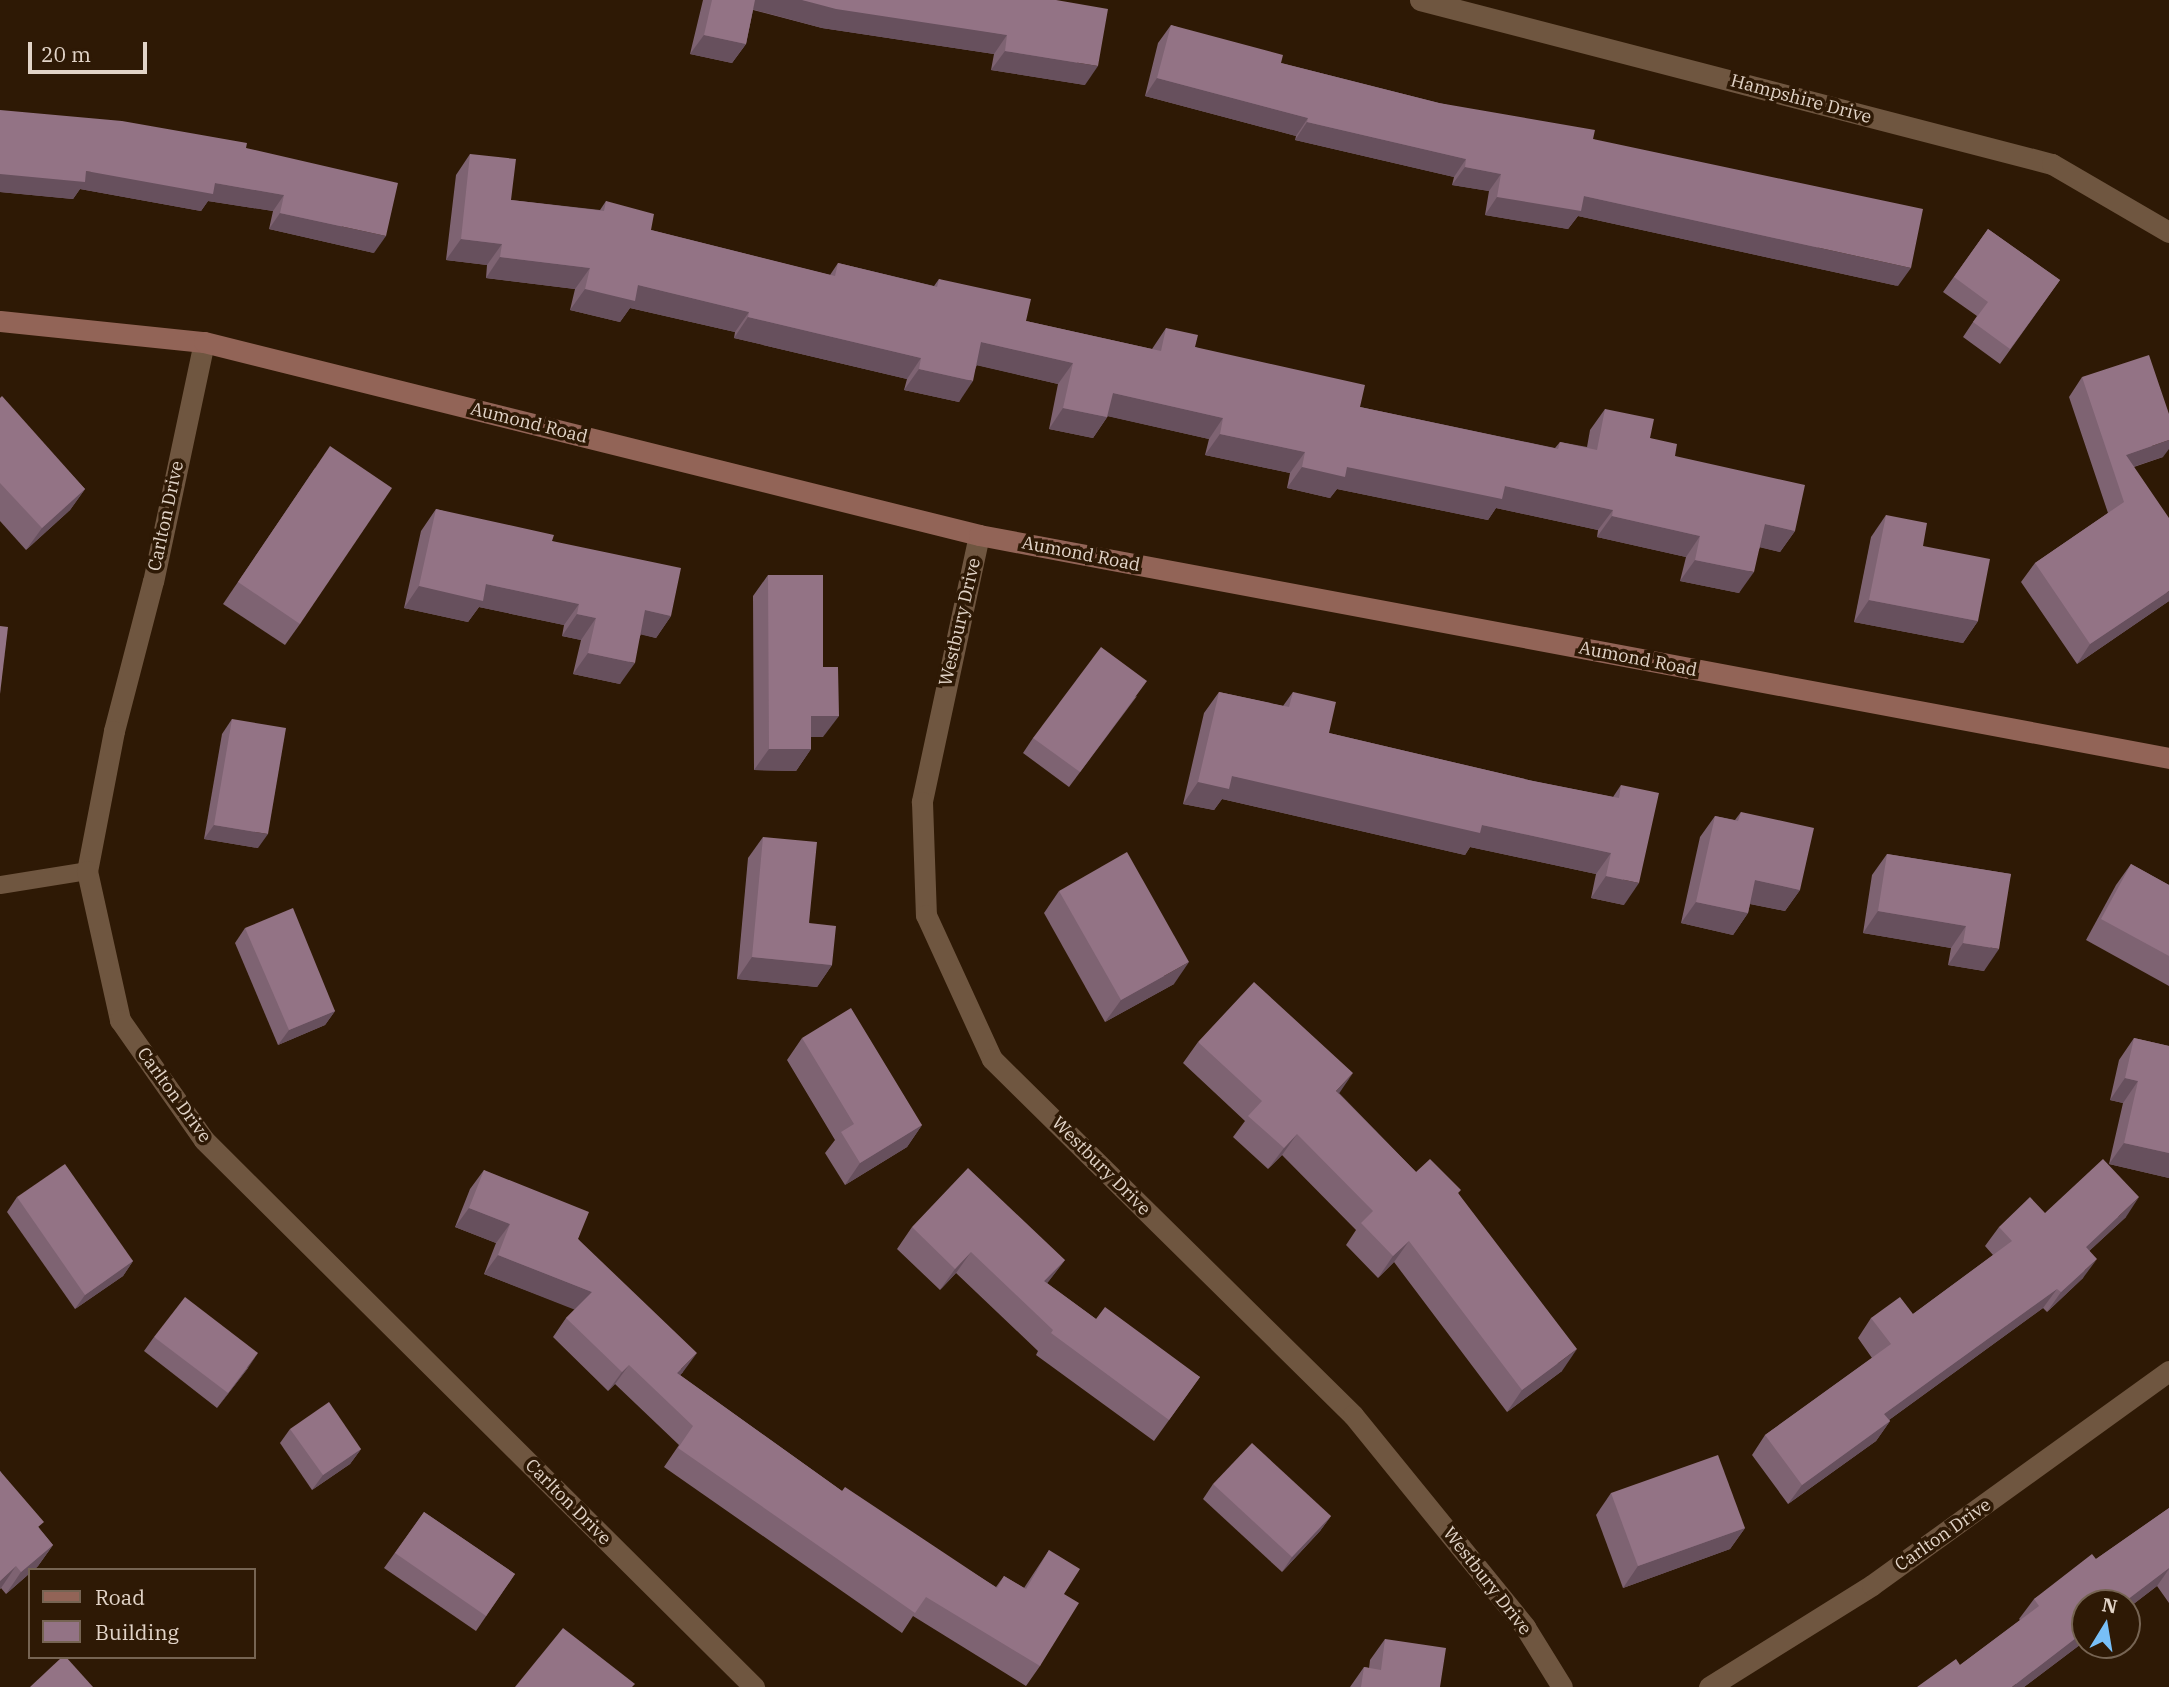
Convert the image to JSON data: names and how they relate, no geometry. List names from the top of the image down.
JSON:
{
  "streets": {
    "street": [
      "Hampshire Drive",
      "Aumond Road",
      "Carlton Drive",
      "Westbury Drive"
    ]
  },
  "crossings": [
    ["Aumond Road", "Carlton Drive"],
    ["Aumond Road", "Westbury Drive"]
  ],
  "legend": ["Road", "Building"],
  "scale_bar": "20 m",
  "north": "top"
}
